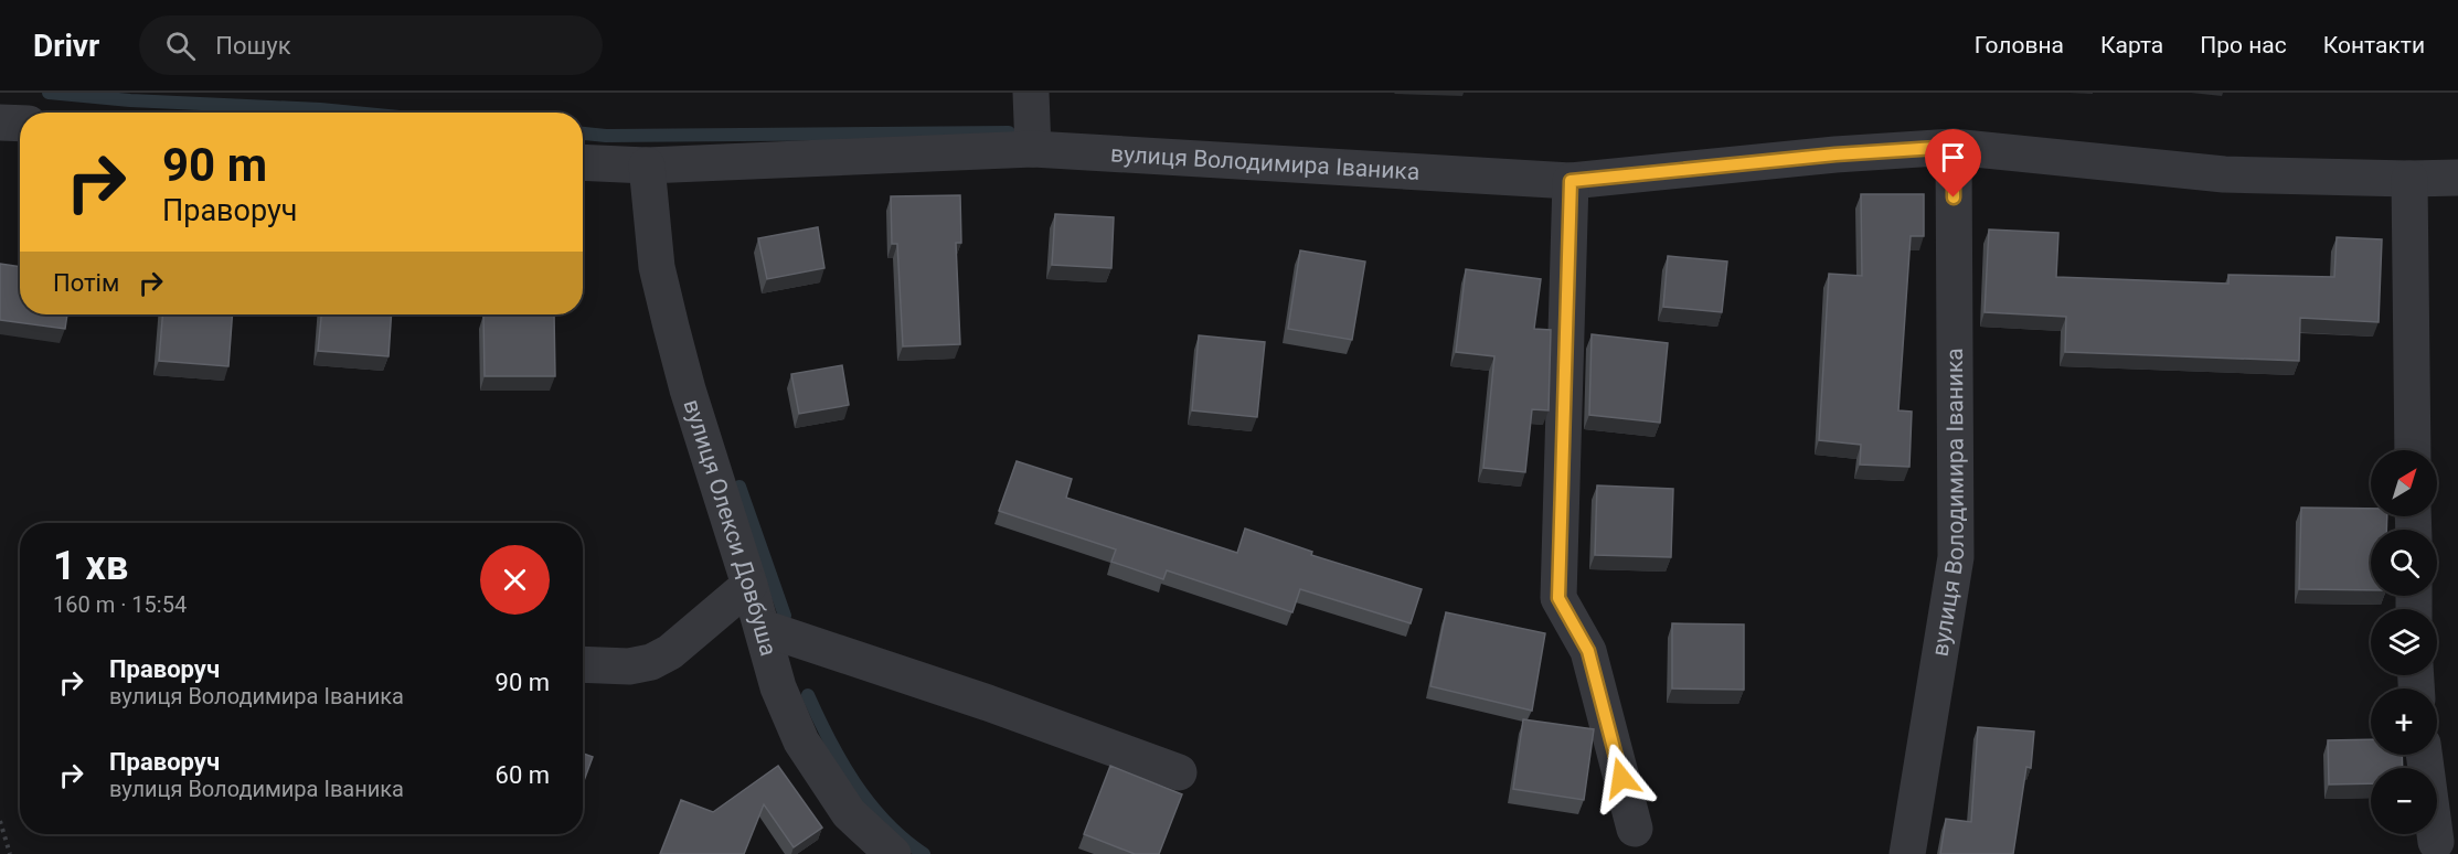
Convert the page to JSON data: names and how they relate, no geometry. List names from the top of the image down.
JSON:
{
  "streets": {
    "street": ["вулиця Володимира Іваника", "вулиця Олекси Довбуша"]
  },
  "crossings": [
    ["вулиця Володимира Іваника", "вулиця Олекси Довбуша"]
  ],
  "north": "top right",
  "page": {
    "header": "Drivr",
    "search": "Пошук",
    "nav": [
      "Головна",
      "Карта",
      "Про нас",
      "Контакти"
    ],
    "turn": ["90 m", "Праворуч"],
    "then": "Потім",
    "map_buttons": ["+", "−"],
    "heading": ["1 хв", "160 m · 15:54"],
    "list": [
      {
        "name": "Праворуч",
        "note": "вулиця Володимира Іваника",
        "value": "90 m"
      },
      {
        "name": "Праворуч",
        "note": "вулиця Володимира Іваника",
        "value": "60 m"
      }
    ]
  }
}
